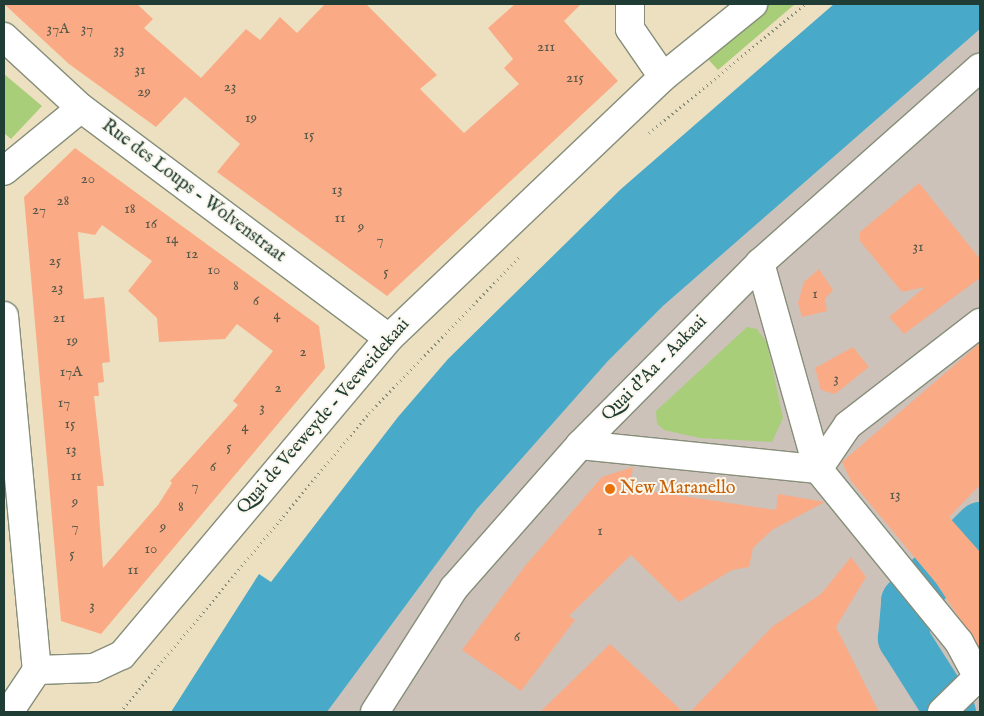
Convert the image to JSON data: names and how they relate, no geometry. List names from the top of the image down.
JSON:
{
  "streets": {
    "street": ["Rue des Loups - Wolvenstraat", "Quai d'Aa - Aakaai", "Quai de Veeweyde - Veeweidekaai"]
  },
  "crossings": [
    ["Rue des Loups - Wolvenstraat", "Quai de Veeweyde - Veeweidekaai"]
  ],
  "places": ["New Maranello"],
  "house_numbers": [
    "37A",
    "37",
    "211",
    "33",
    "31",
    "215",
    "23",
    "29",
    "19",
    "15",
    "20",
    "13",
    "28",
    "18",
    "27",
    "11",
    "16",
    "9",
    "14",
    "7",
    "31",
    "12",
    "25",
    "10",
    "5",
    "8",
    "23",
    "1",
    "6",
    "4",
    "21",
    "19",
    "2",
    "17A",
    "3",
    "2",
    "17",
    "3",
    "15",
    "4",
    "5",
    "13",
    "6",
    "11",
    "7",
    "13",
    "9",
    "8",
    "7",
    "9",
    "1",
    "10",
    "5",
    "11",
    "3",
    "6"
  ]
}
